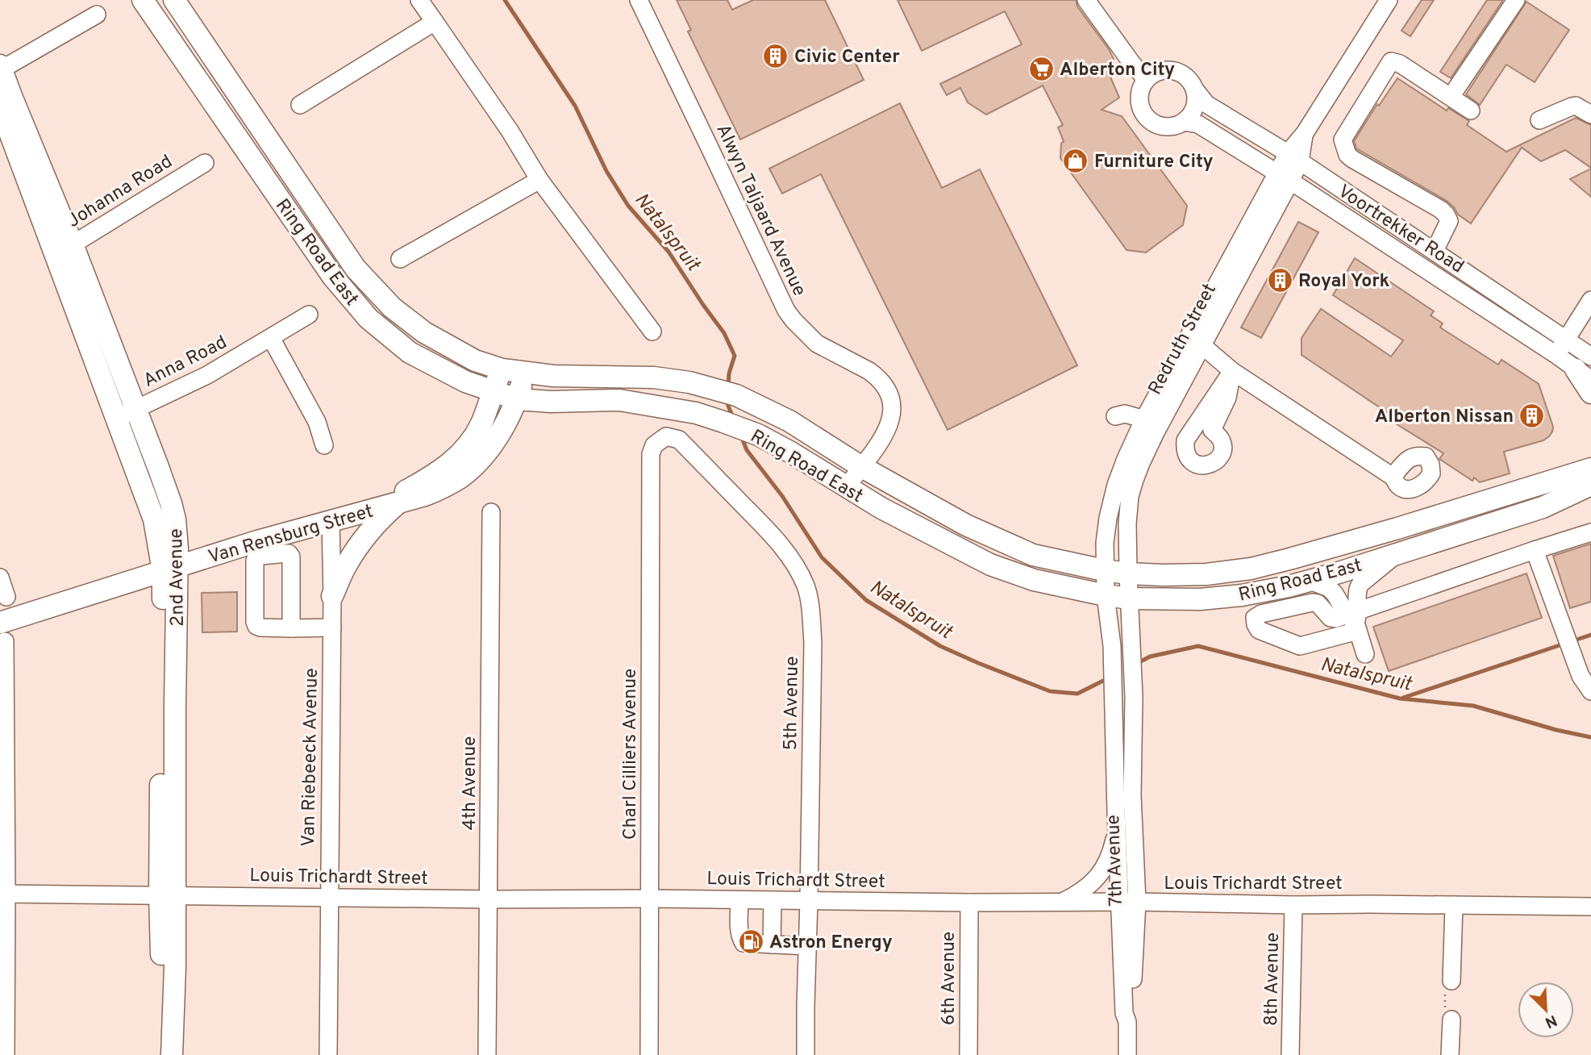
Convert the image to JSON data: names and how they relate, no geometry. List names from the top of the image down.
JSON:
{
  "streets": {
    "main road": ["Ring Road East", "Van Rensburg Street", "2nd Avenue"],
    "street": [
      "Johanna Road",
      "Alwyn Taljaard Avenue",
      "Voortrekker Road",
      "Redruth Street",
      "Anna Road",
      "5th Avenue",
      "Charl Cilliers Avenue",
      "Van Riebeeck Avenue",
      "4th Avenue",
      "7th Avenue",
      "Louis Trichardt Street",
      "6th Avenue",
      "8th Avenue"
    ]
  },
  "crossings": [
    ["Johanna Road", "2nd Avenue"],
    ["Alwyn Taljaard Avenue", "Ring Road East"],
    ["Ring Road East", "Redruth Street"],
    ["Ring Road East", "Van Rensburg Street"],
    ["Ring Road East", "7th Avenue"],
    ["Redruth Street", "7th Avenue"],
    ["Anna Road", "2nd Avenue"],
    ["Van Rensburg Street", "2nd Avenue"],
    ["Van Rensburg Street", "Van Riebeeck Avenue"],
    ["2nd Avenue", "Louis Trichardt Street"],
    ["5th Avenue", "Charl Cilliers Avenue"],
    ["5th Avenue", "Louis Trichardt Street"],
    ["Charl Cilliers Avenue", "Louis Trichardt Street"],
    ["Van Riebeeck Avenue", "Louis Trichardt Street"],
    ["4th Avenue", "Louis Trichardt Street"],
    ["7th Avenue", "Louis Trichardt Street"],
    ["Louis Trichardt Street", "6th Avenue"],
    ["Louis Trichardt Street", "8th Avenue"]
  ],
  "water": ["Natalspruit"],
  "places": {
    "building": ["Civic Center", "Royal York", "Alberton Nissan"],
    "supermarket": ["Alberton City"],
    "shop": ["Furniture City"],
    "fuel station": ["Astron Energy"]
  },
  "north": "bottom right"
}
